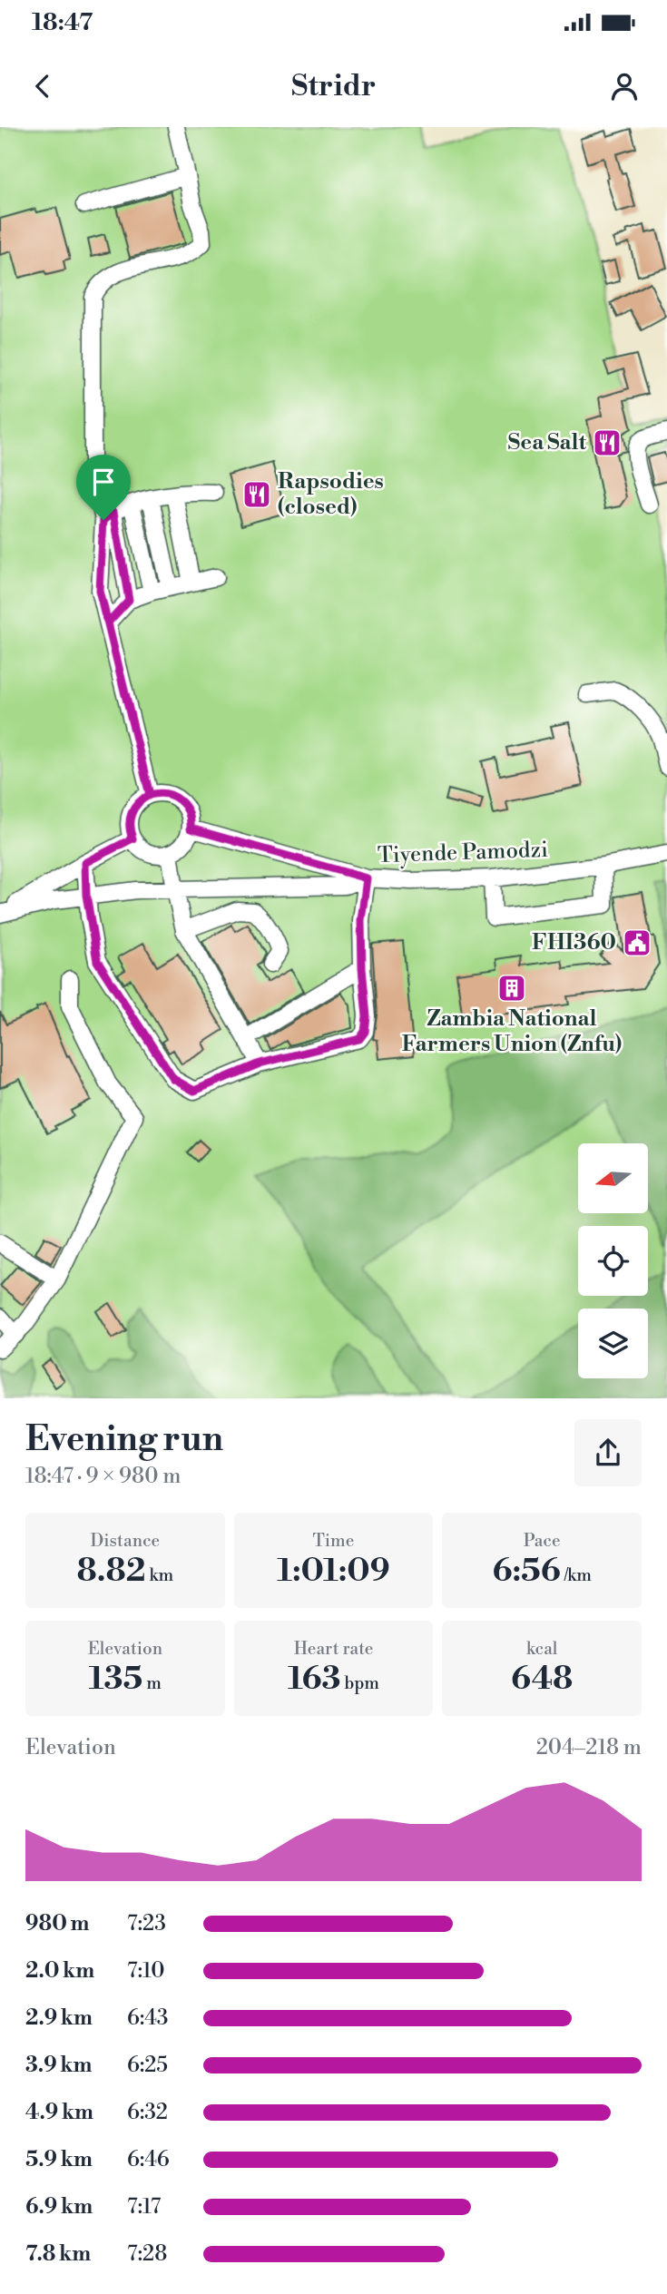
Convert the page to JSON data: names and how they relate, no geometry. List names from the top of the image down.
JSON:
{
  "streets": {
    "lane": ["Tiyende Pamodzi"]
  },
  "places": {
    "restaurant": ["Sea Salt", "Rapsodies (closed)"],
    "public building": ["FHI360"],
    "building": ["Zambia National Farmers Union (Znfu)"]
  },
  "north": "left",
  "page": {
    "status": "18:47",
    "header": "Stridr",
    "heading": ["Evening run", "18:47 · 9 × 980 m"],
    "stats": [
      ["Distance", "8.82 km"],
      ["Time", "1:01:09"],
      ["Pace", "6:56 /km"],
      ["Elevation", "135 m"],
      ["Heart rate", "163 bpm"],
      ["kcal", "648"]
    ],
    "chart": ["Elevation", "204–218 m"],
    "list": [
      {
        "name": "980 m",
        "note": "7:23"
      },
      {
        "name": "2.0 km",
        "note": "7:10"
      },
      {
        "name": "2.9 km",
        "note": "6:43"
      },
      {
        "name": "3.9 km",
        "note": "6:25"
      },
      {
        "name": "4.9 km",
        "note": "6:32"
      },
      {
        "name": "5.9 km",
        "note": "6:46"
      },
      {
        "name": "6.9 km",
        "note": "7:17"
      },
      {
        "name": "7.8 km",
        "note": "7:28"
      }
    ]
  }
}
